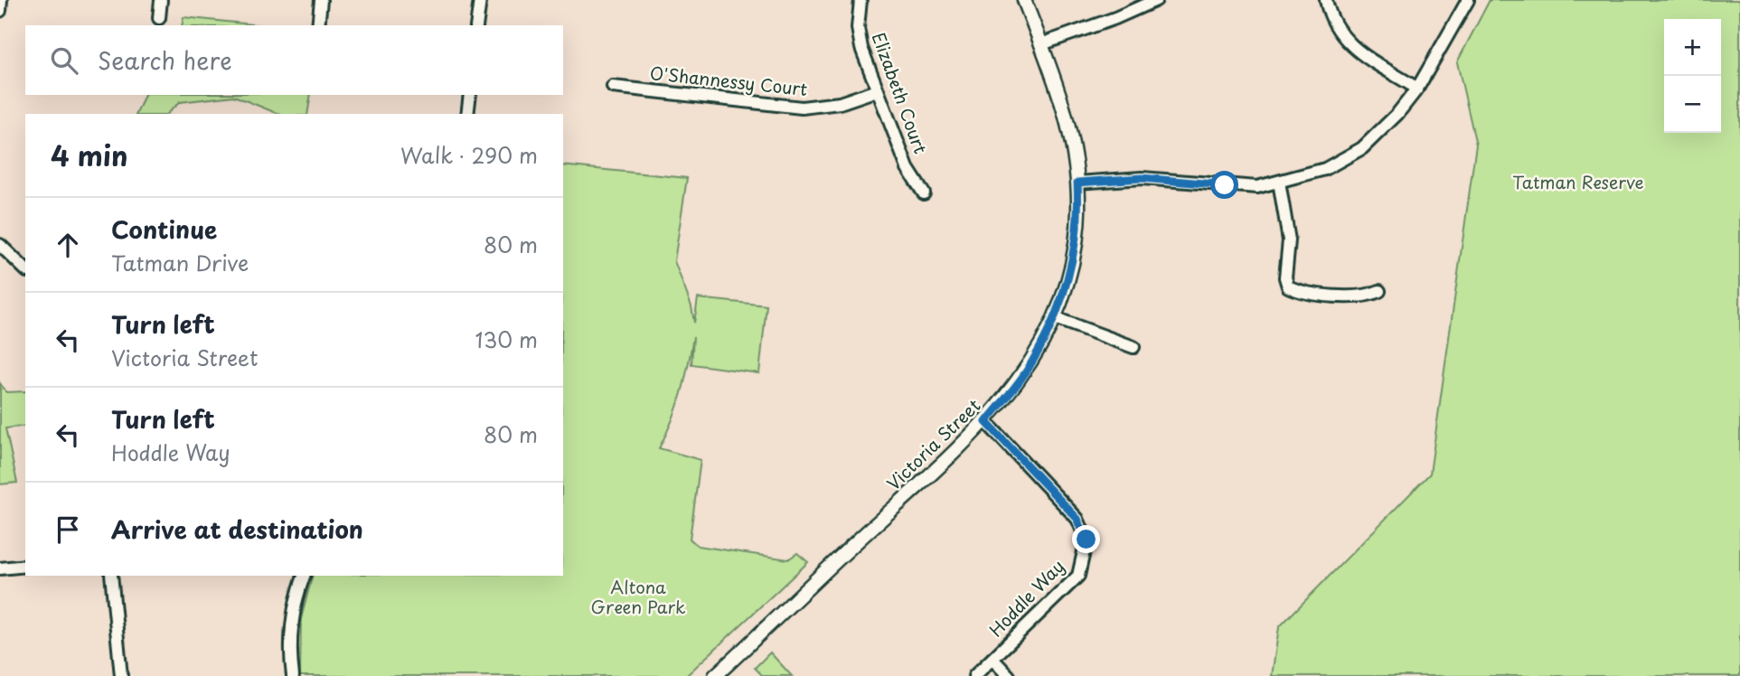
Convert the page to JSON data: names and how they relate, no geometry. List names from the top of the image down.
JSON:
{
  "streets": {
    "street": [
      "O'Shannessy Court",
      "Elizabeth Court",
      "Victoria Street",
      "Hoddle Way"
    ]
  },
  "crossings": [
    ["O'Shannessy Court", "Elizabeth Court"],
    ["Victoria Street", "Hoddle Way"]
  ],
  "parks": ["Tatman Reserve", "Altona Green Park"],
  "page": {
    "map_buttons": ["+", "−"],
    "search": "Search here",
    "heading": ["4 min", "Walk · 290 m"],
    "list": [
      ["Continue", "Tatman Drive", "80 m"],
      ["Turn left", "Victoria Street", "130 m"],
      ["Turn left", "Hoddle Way", "80 m"],
      "Arrive at destination"
    ]
  }
}
